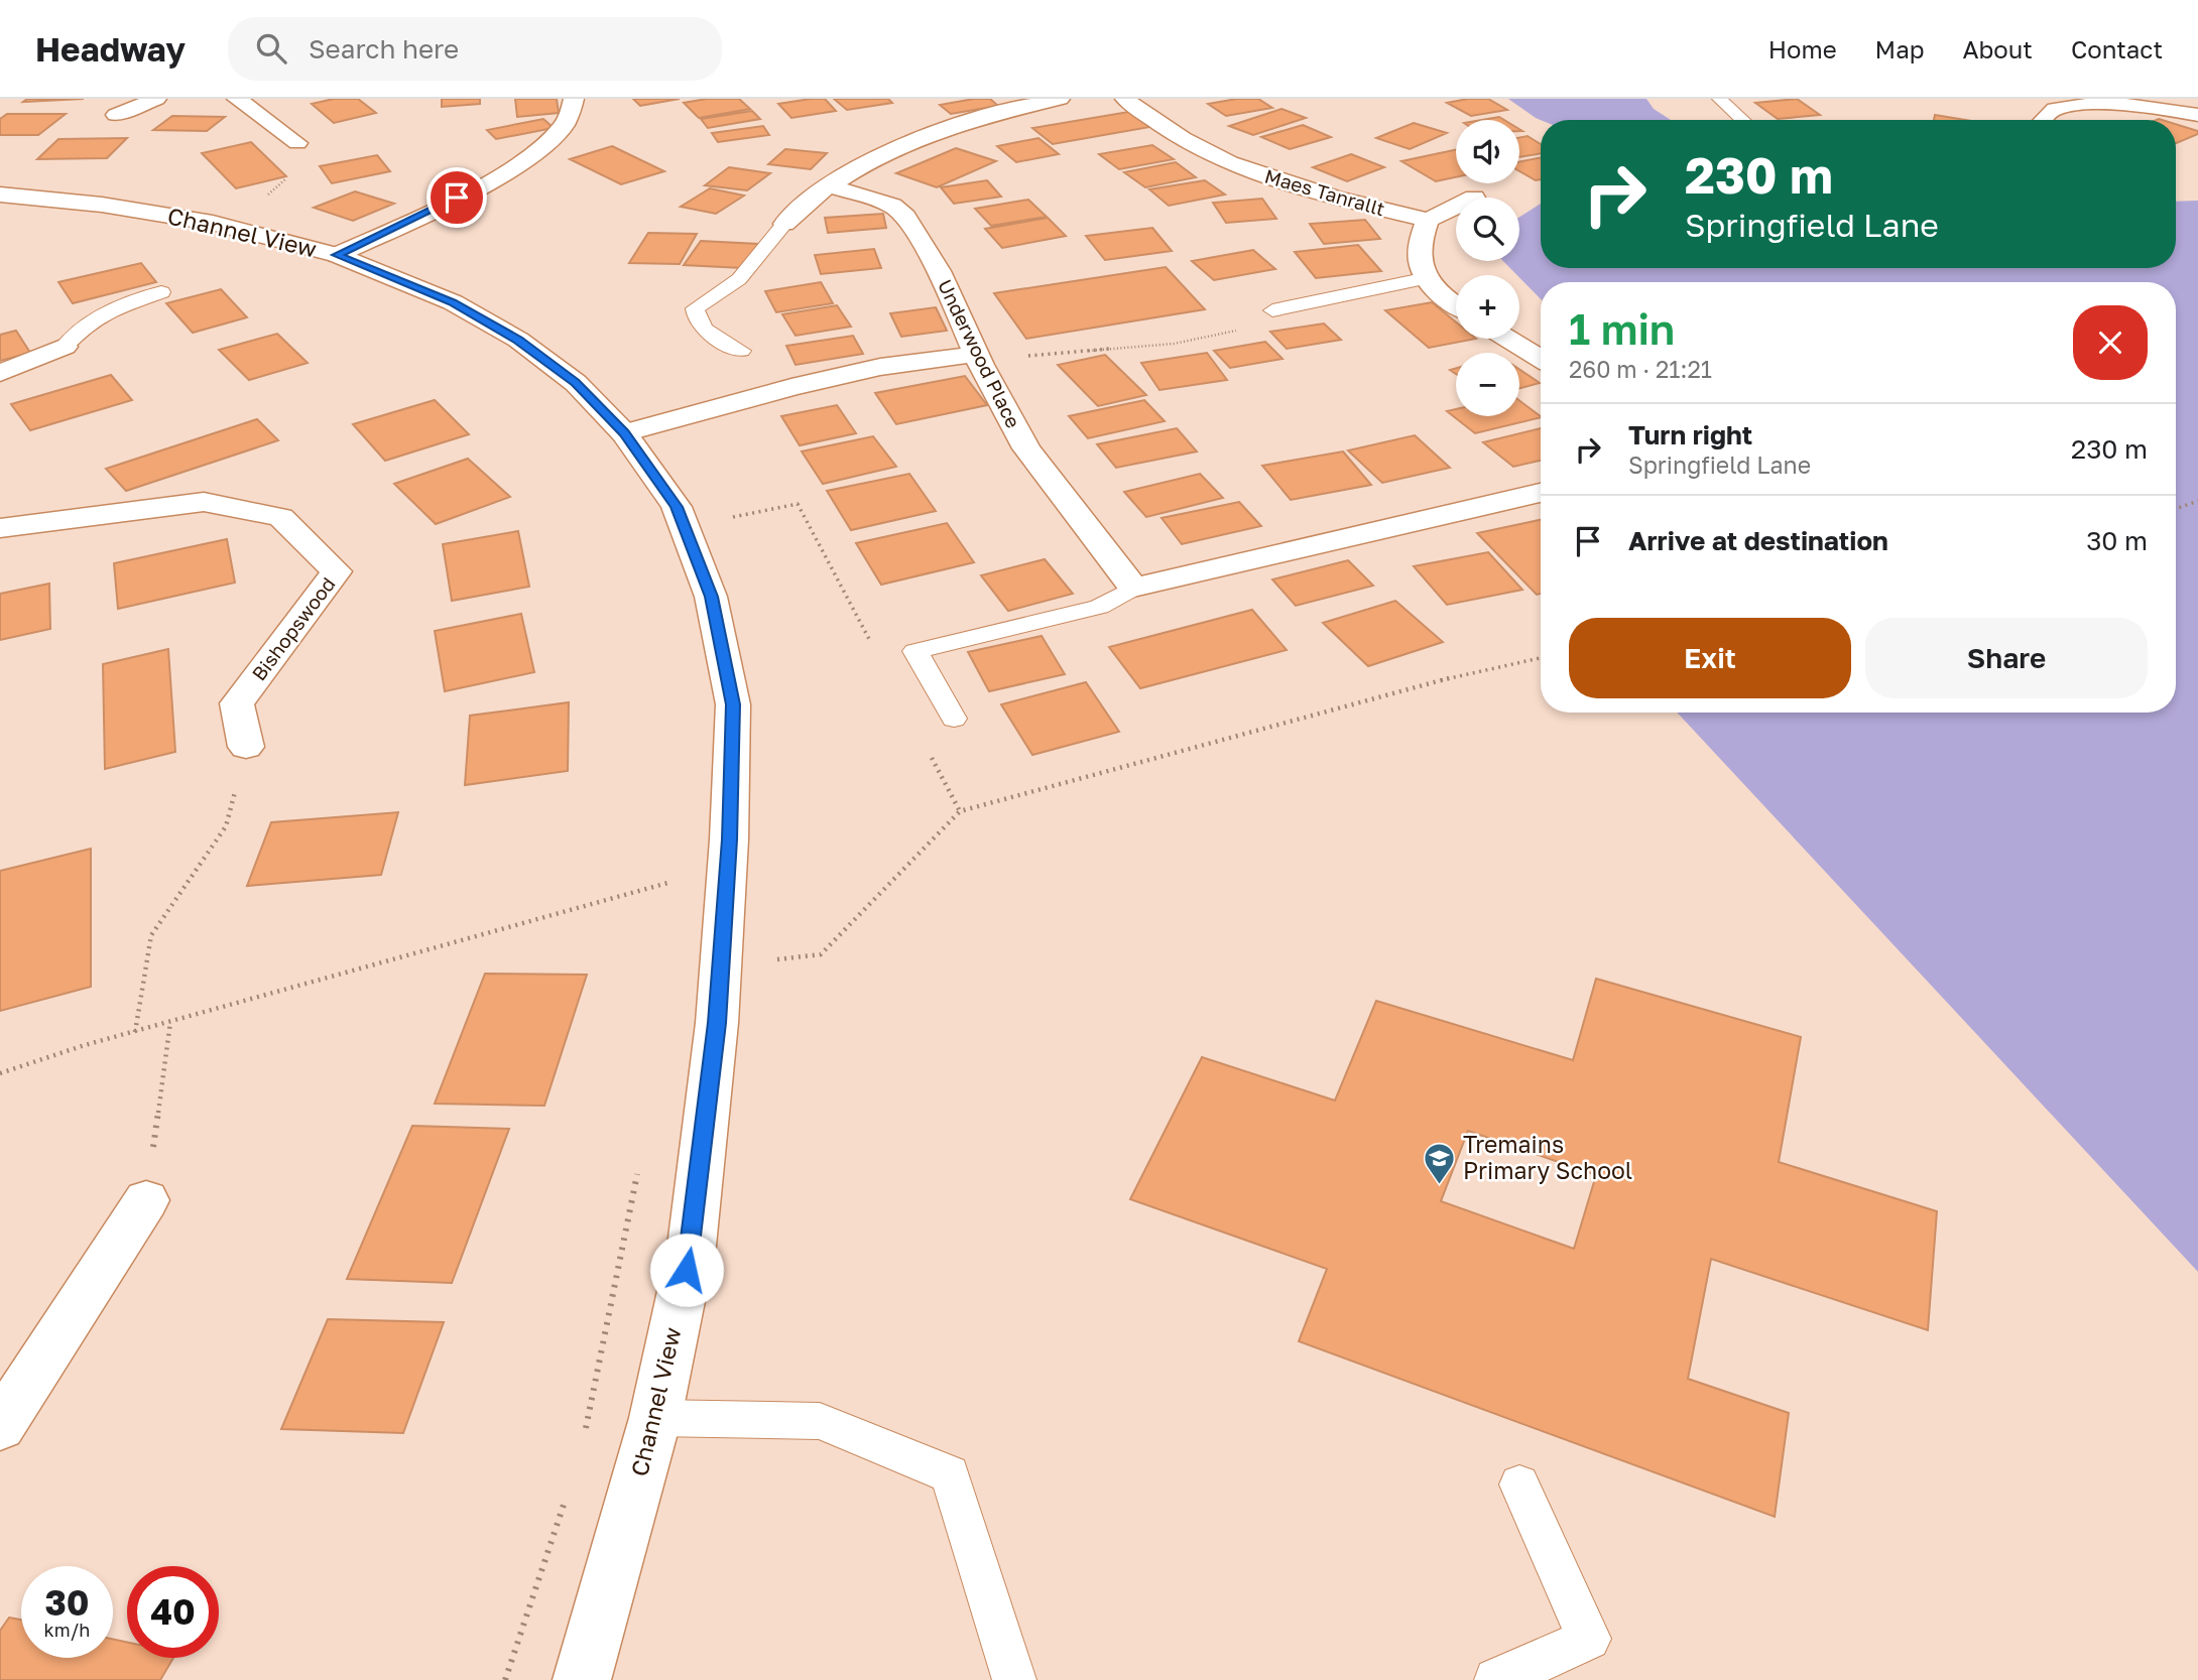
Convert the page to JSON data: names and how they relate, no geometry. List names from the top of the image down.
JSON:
{
  "streets": {
    "street": [
      "Maes Tanrallt",
      "Channel View",
      "Underwood Place",
      "Bishopswood"
    ]
  },
  "places": {
    "school or university": ["Tremains Primary School"]
  },
  "page": {
    "header": "Headway",
    "search": "Search here",
    "nav": [
      "Home",
      "Map",
      "About",
      "Contact"
    ],
    "map_buttons": ["+", "−"],
    "turn": ["230 m", "Springfield Lane"],
    "heading": ["1 min", "260 m · 21:21"],
    "list": [
      {
        "name": "Turn right",
        "note": "Springfield Lane",
        "value": "230 m"
      },
      {
        "name": "Arrive at destination",
        "value": "30 m"
      }
    ],
    "buttons": ["Exit", "Share"],
    "speed": "30 km/h",
    "limit": "40"
  }
}
